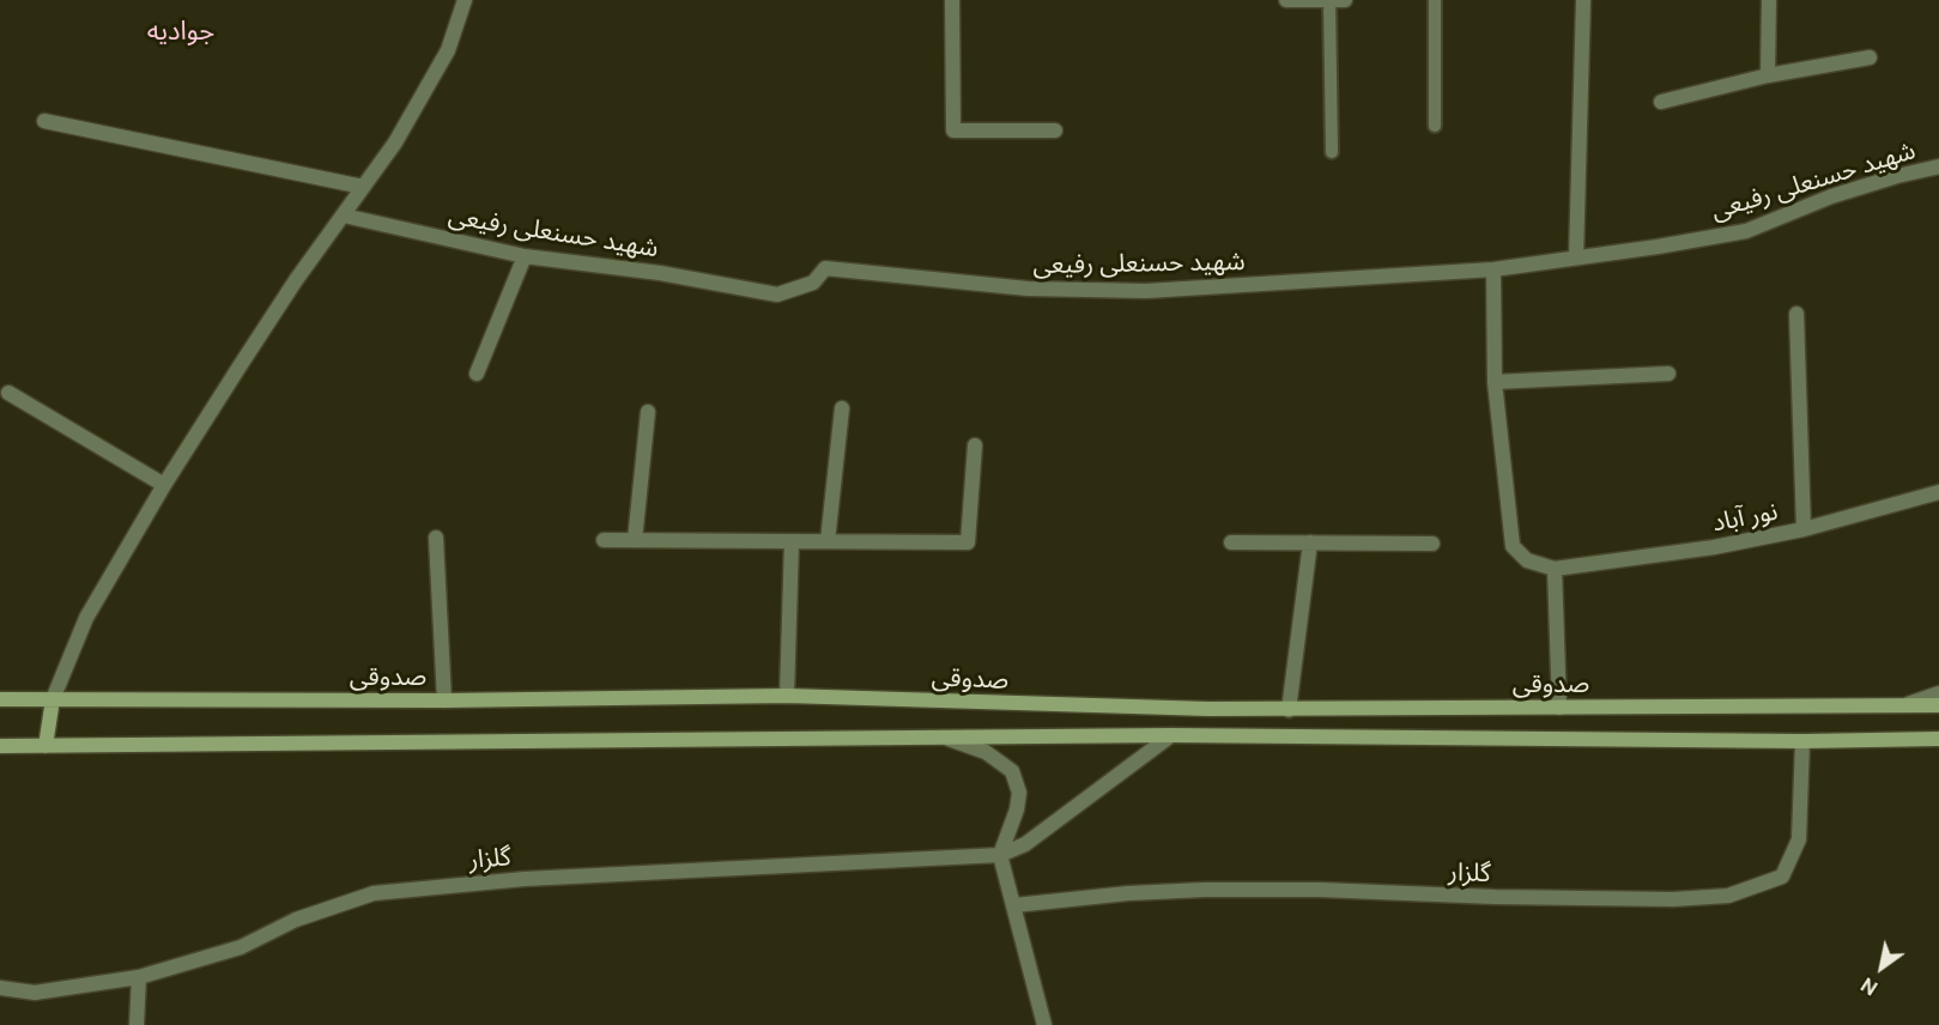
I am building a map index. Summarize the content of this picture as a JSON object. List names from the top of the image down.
{
  "streets": {
    "main road": ["صدوقی"],
    "street": ["شهید حسنعلی رفیعی", "نور آباد", "گلزار"]
  },
  "districts": ["جوادیه"],
  "north": "bottom left"
}
